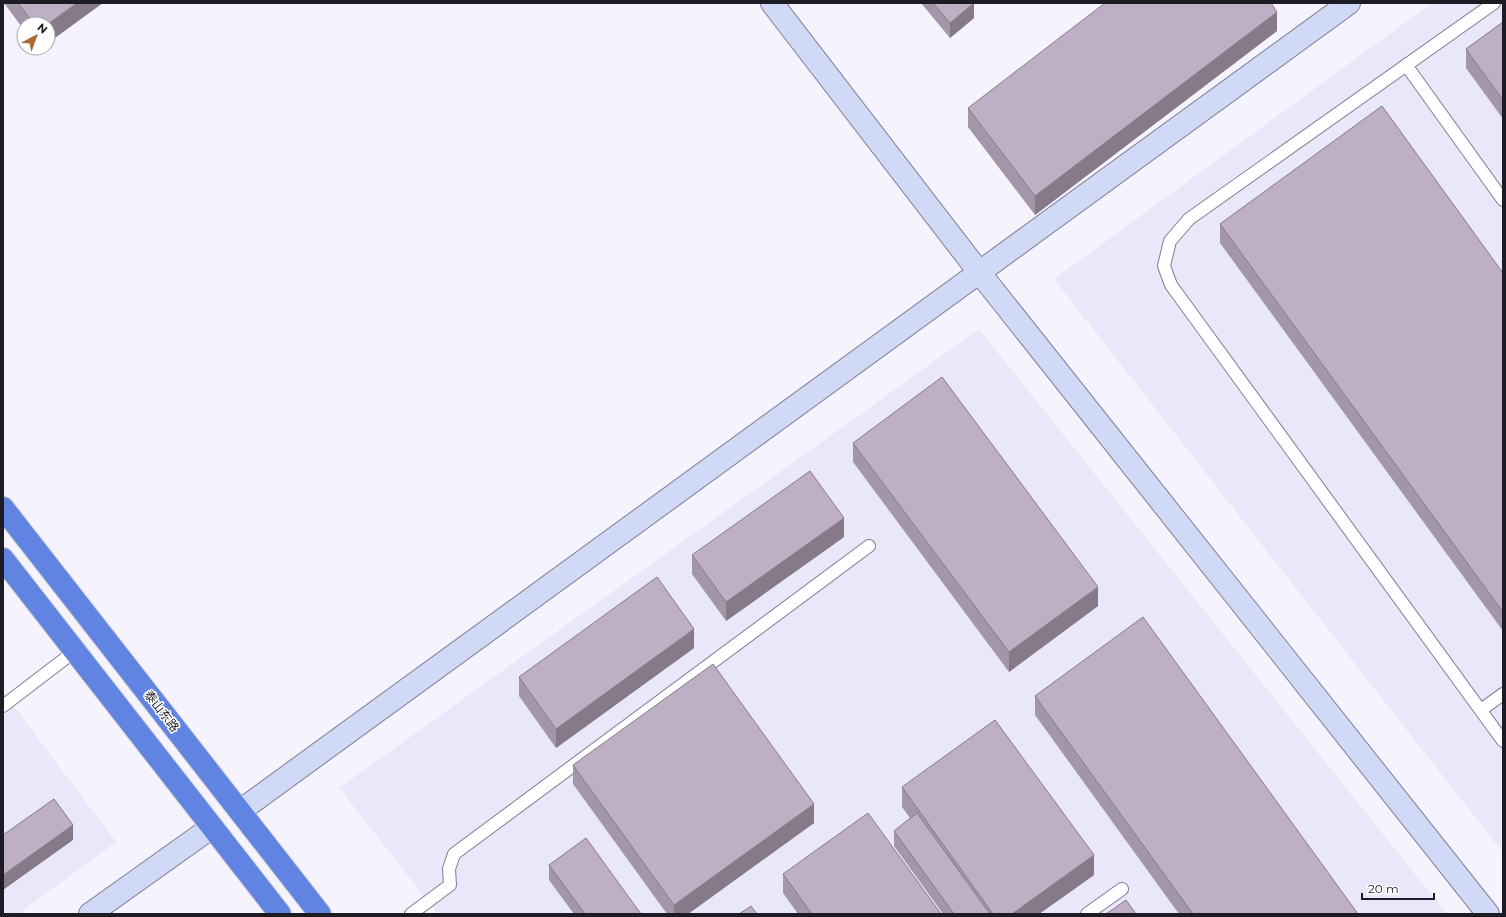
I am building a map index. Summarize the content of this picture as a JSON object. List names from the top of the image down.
{
  "streets": {
    "highway": ["泰山东路"]
  },
  "scale_bar": "20 m",
  "north": "top right"
}
